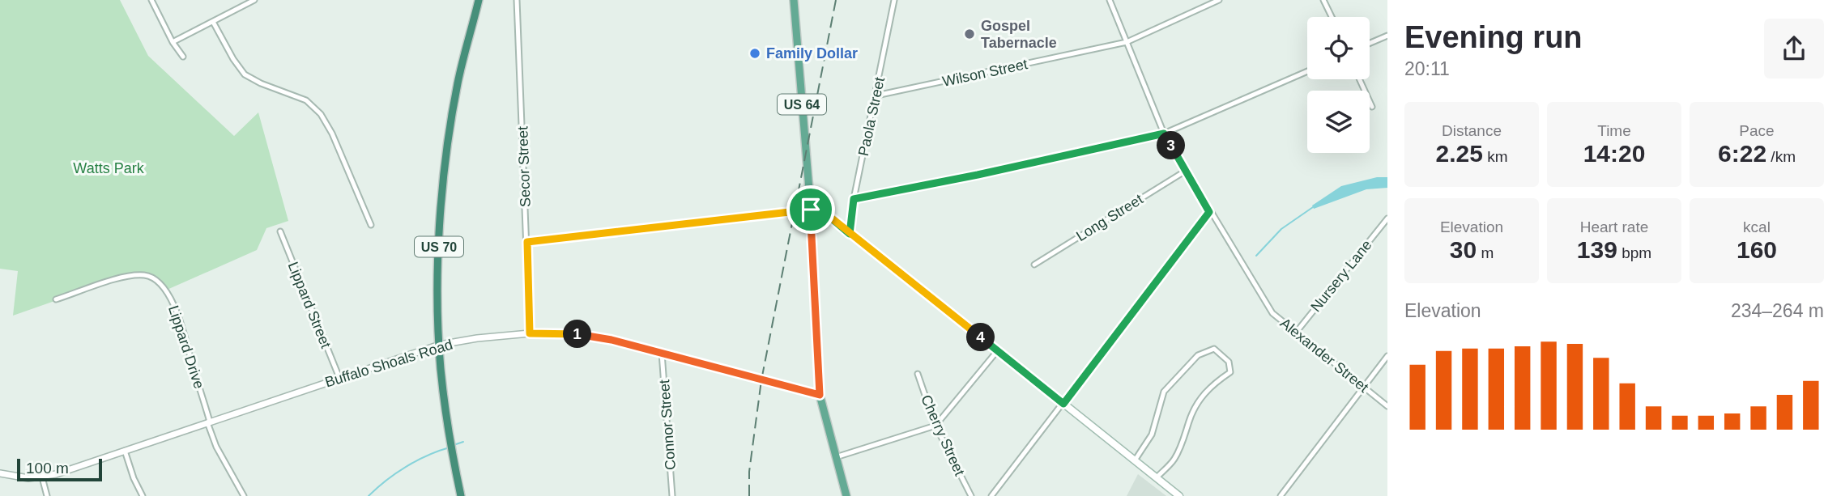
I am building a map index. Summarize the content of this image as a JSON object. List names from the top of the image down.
{
  "streets": {
    "highway": ["US 70"],
    "main road": ["US 64"],
    "street": [
      "Wilson Street",
      "Paola Street",
      "Secor Street",
      "Long Street",
      "Nursery Lane",
      "Lippard Street",
      "Lippard Drive",
      "Alexander Street",
      "Buffalo Shoals Road",
      "Connor Street",
      "Cherry Street"
    ]
  },
  "crossings": [
    ["Wilson Street", "Paola Street"],
    ["Wilson Street", "Alexander Street"],
    ["US 64", "Buffalo Shoals Road"],
    ["Secor Street", "Buffalo Shoals Road"],
    ["Long Street", "Alexander Street"],
    ["US 70", "Buffalo Shoals Road"],
    ["Nursery Lane", "Alexander Street"],
    ["Lippard Street", "Buffalo Shoals Road"],
    ["Lippard Drive", "Buffalo Shoals Road"],
    ["Buffalo Shoals Road", "Connor Street"]
  ],
  "parks": ["Watts Park"],
  "places": ["Gospel Tabernacle", "Family Dollar"],
  "scale_bar": "100 m",
  "page": {
    "heading": ["Evening run", "20:11"],
    "stats": [
      ["Distance", "2.25 km"],
      ["Time", "14:20"],
      ["Pace", "6:22 /km"],
      ["Elevation", "30 m"],
      ["Heart rate", "139 bpm"],
      ["kcal", "160"]
    ],
    "pins": ["3", "1", "4"],
    "chart": ["Elevation", "234–264 m"],
    "scale": "100 m"
  }
}
